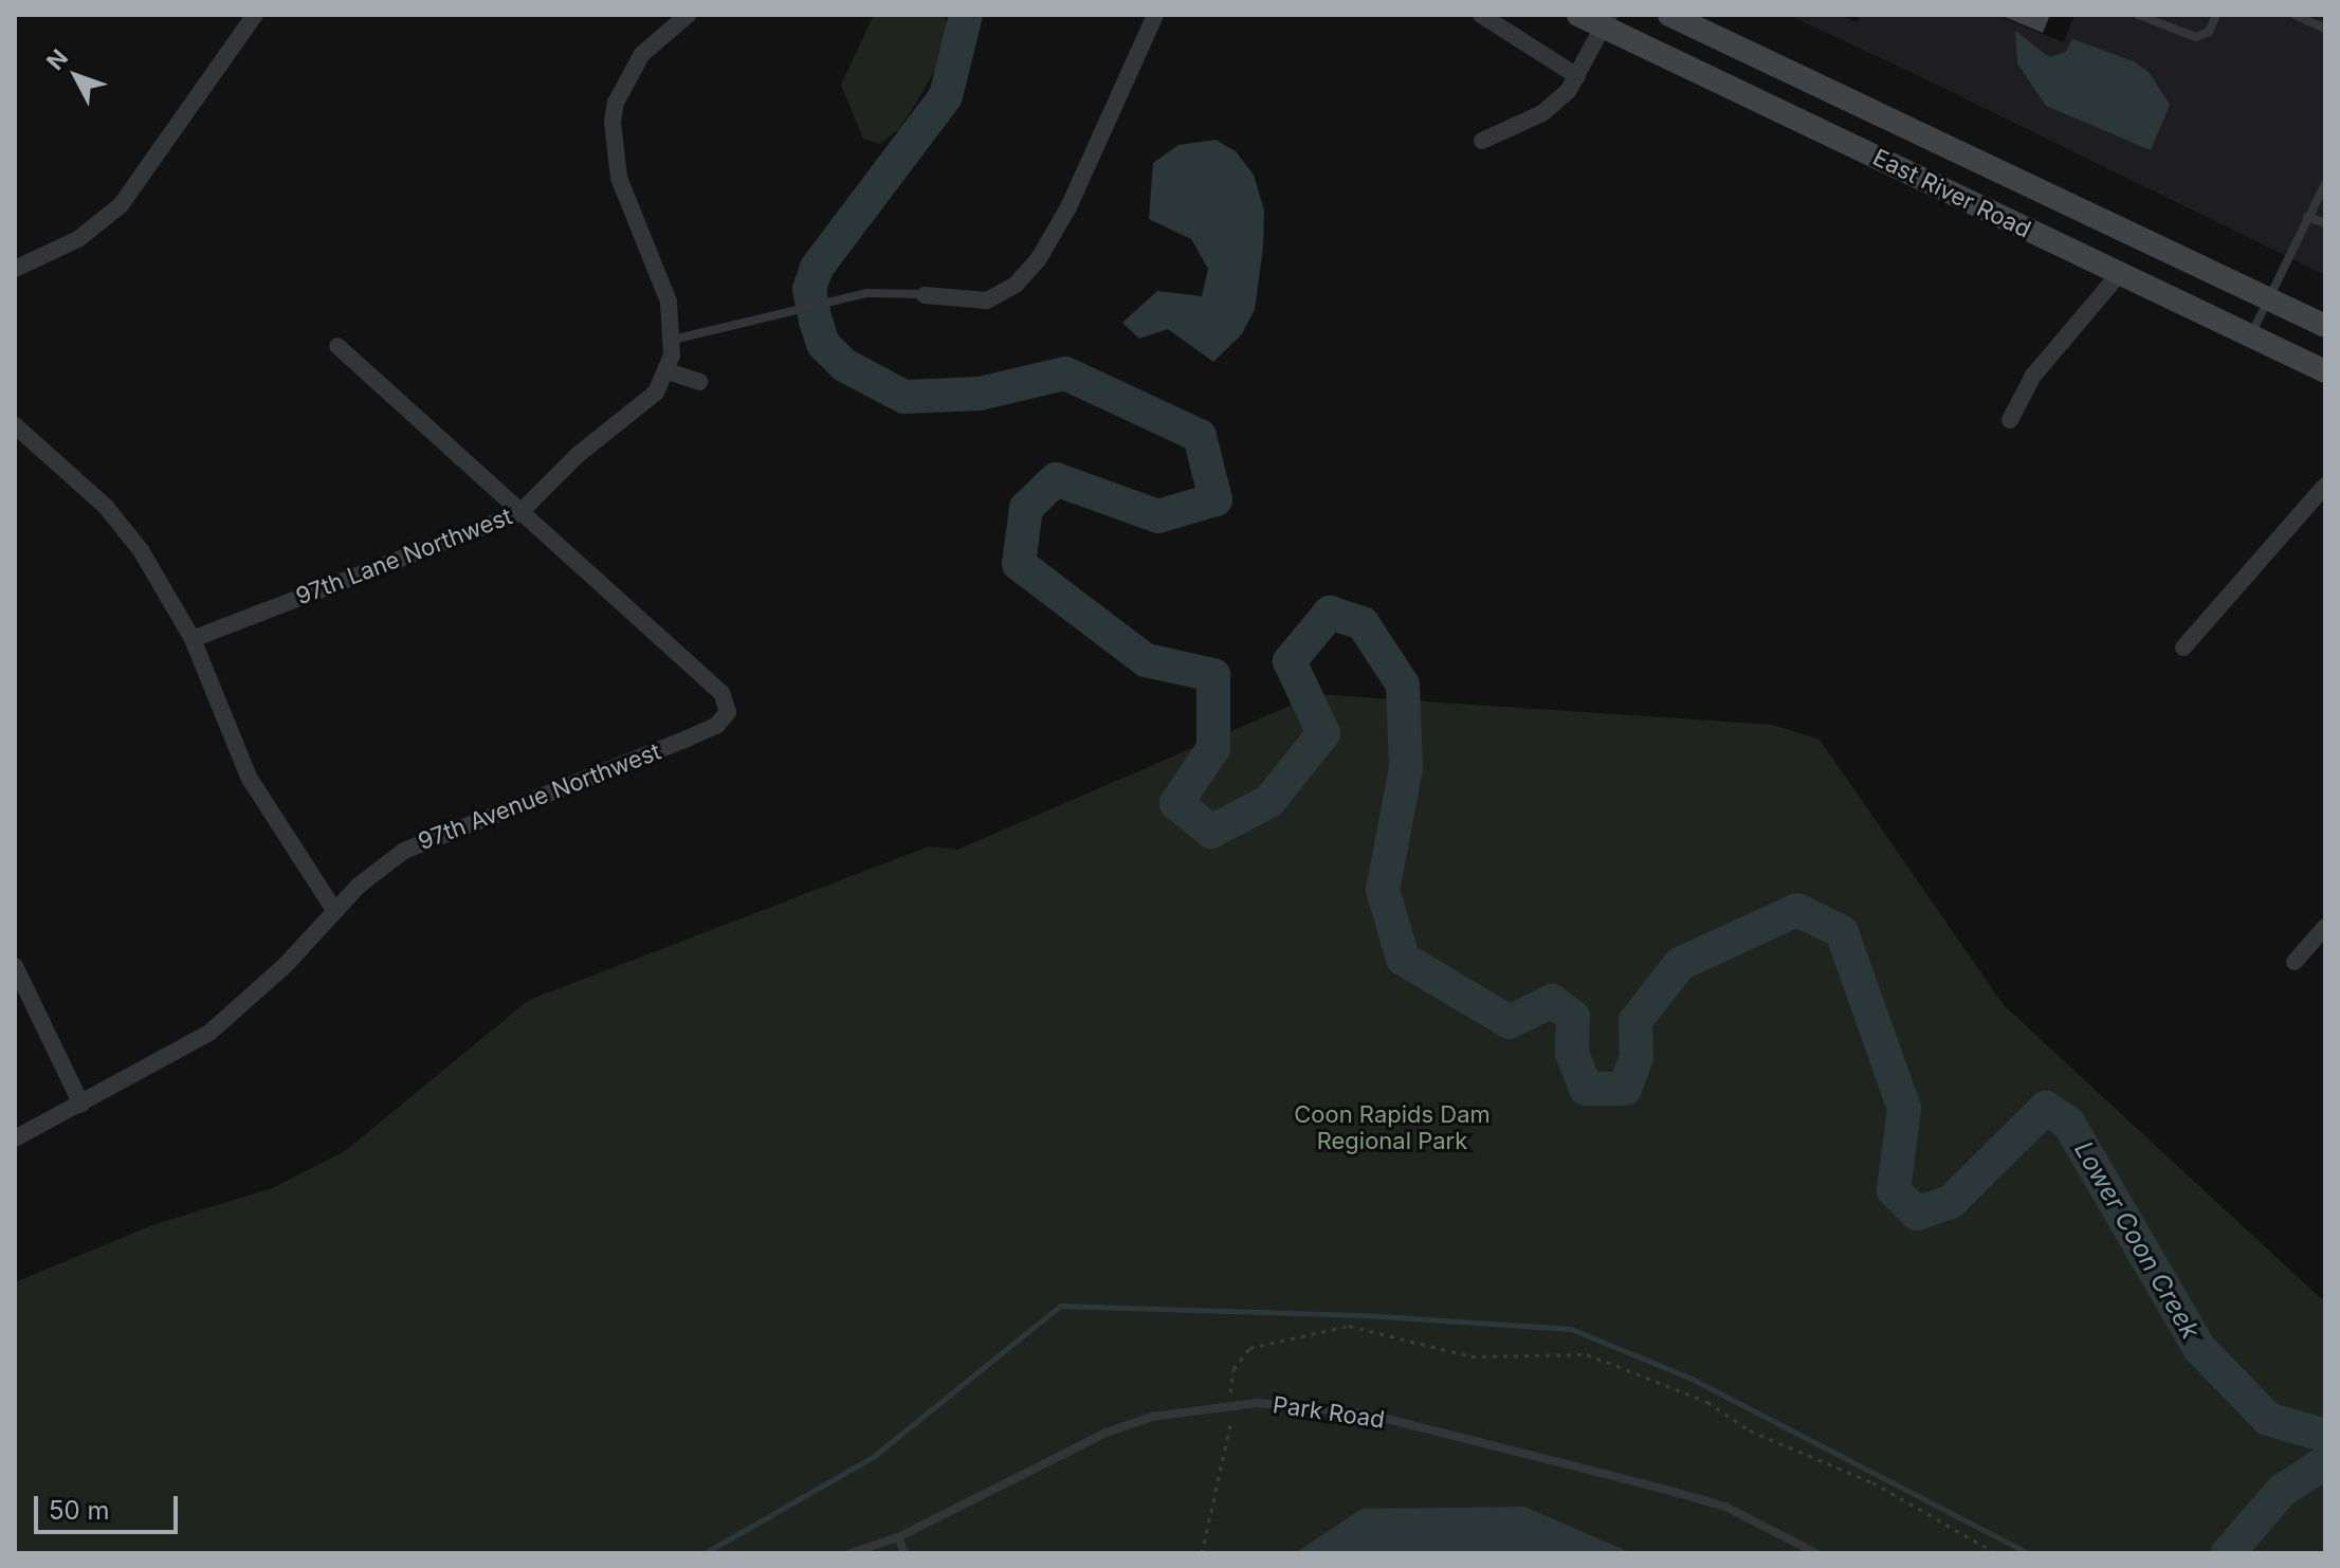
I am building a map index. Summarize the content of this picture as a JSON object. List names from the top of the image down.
{
  "streets": {
    "main road": ["East River Road"],
    "street": ["97th Lane Northwest", "97th Avenue Northwest"],
    "lane": ["Park Road"]
  },
  "crossings": [
    ["97th Lane Northwest", "97th Avenue Northwest"]
  ],
  "water": ["Lower Coon Creek"],
  "parks": ["Coon Rapids Dam Regional Park"],
  "scale_bar": "50 m",
  "north": "top left"
}
